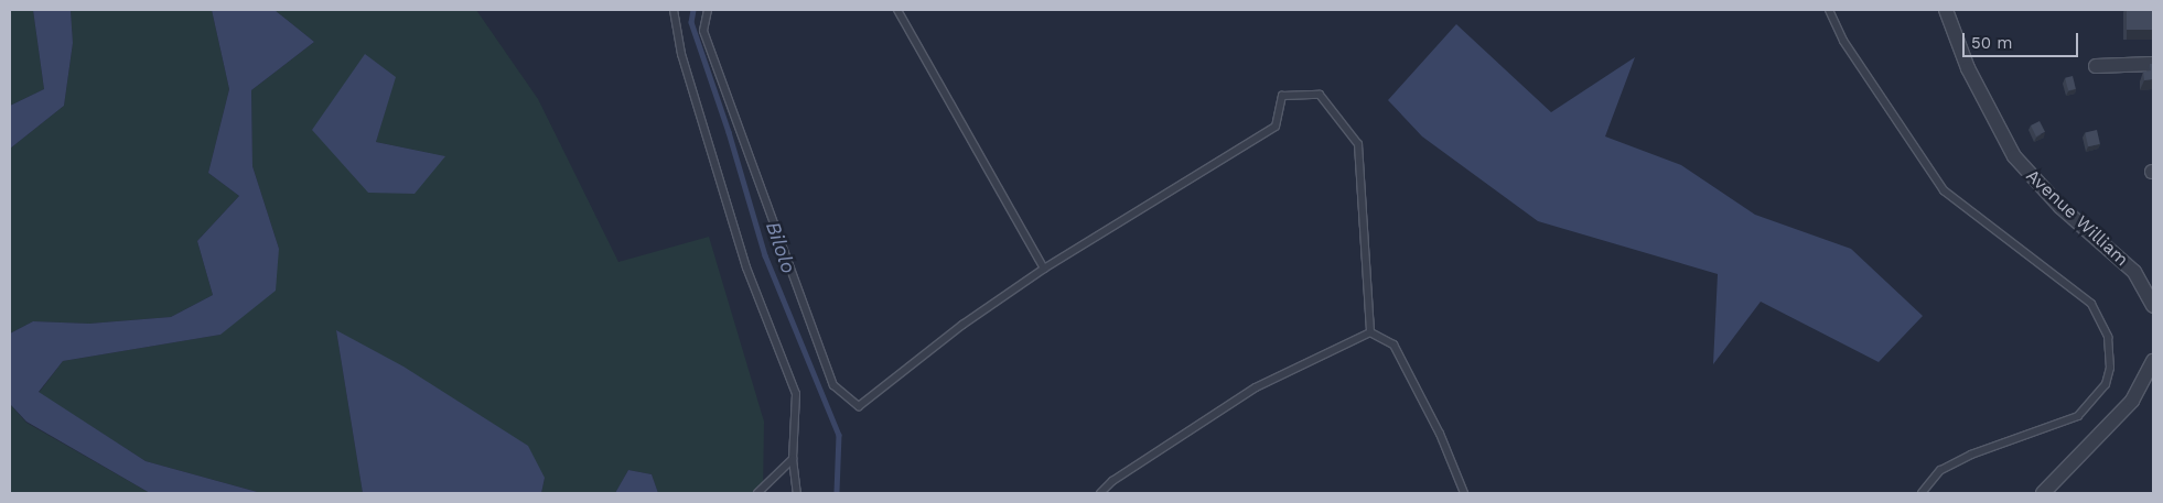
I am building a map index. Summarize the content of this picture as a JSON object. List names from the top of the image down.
{
  "streets": {
    "street": ["Avenue William"]
  },
  "water": ["Bilolo"],
  "scale_bar": "50 m"
}
